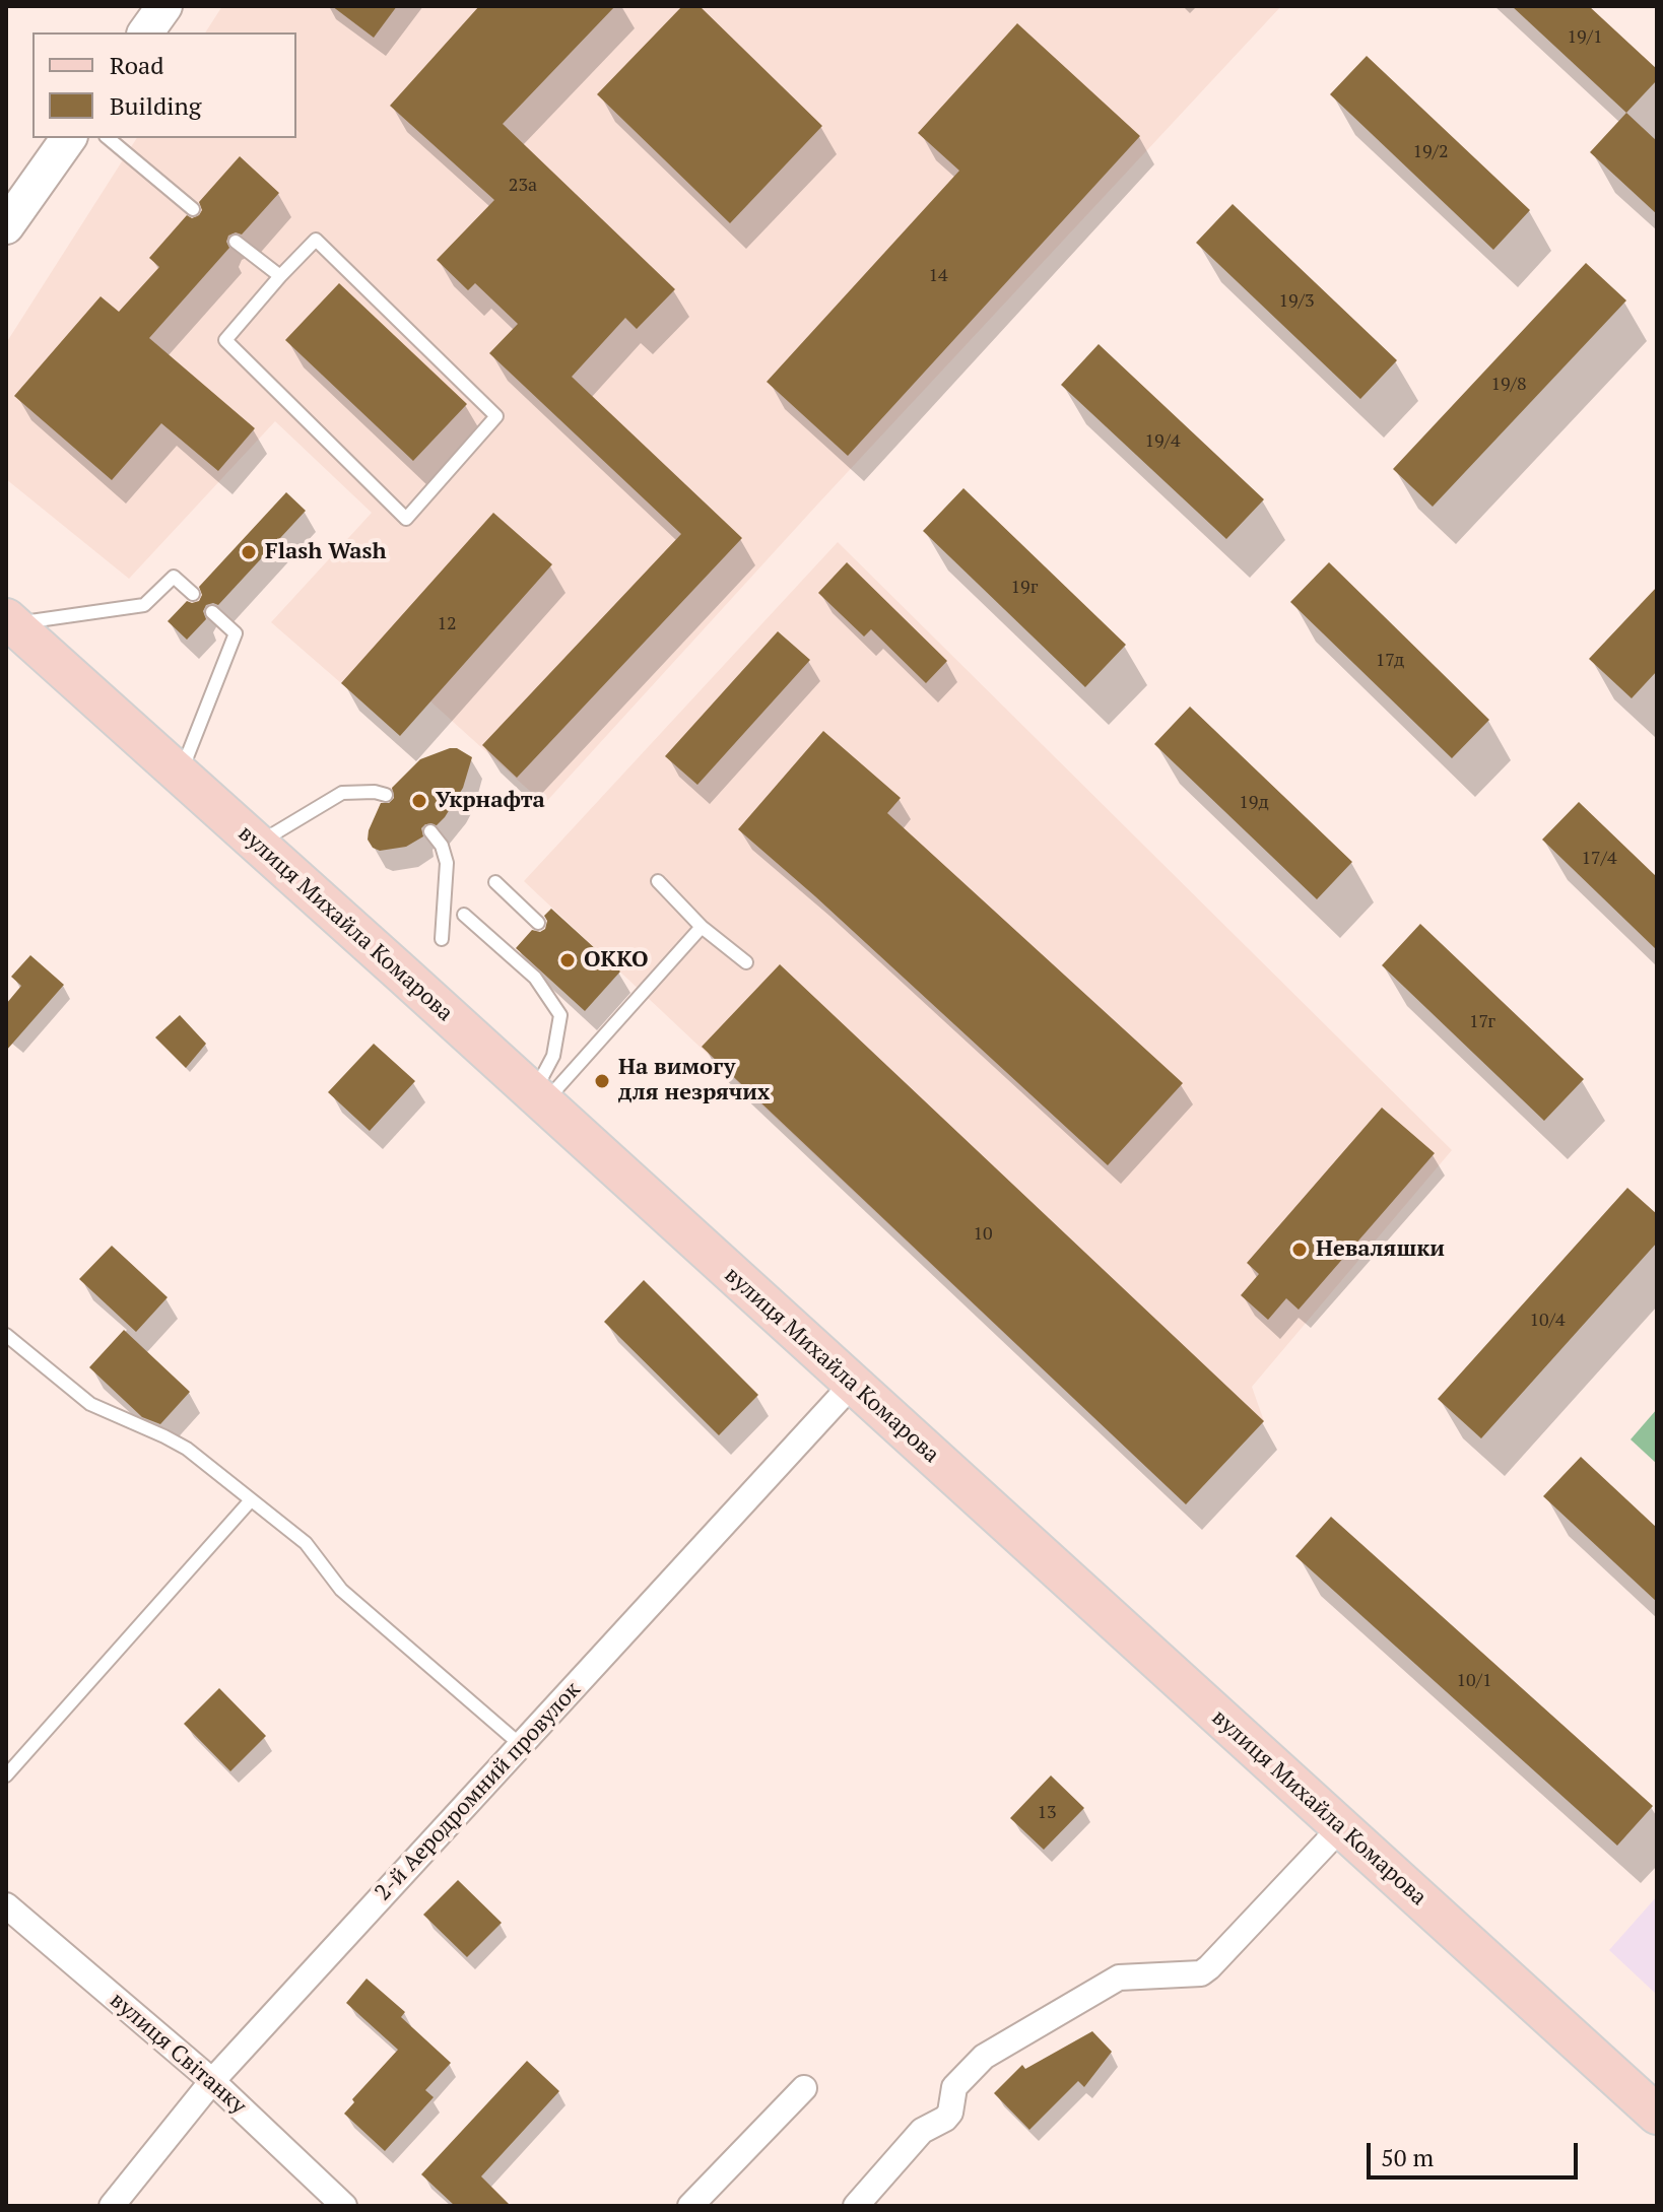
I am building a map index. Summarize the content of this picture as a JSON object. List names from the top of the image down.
{
  "streets": {
    "main road": ["вулиця Михайла Комарова"],
    "street": ["2-й Аеродромний провулок", "вулиця Світанку"]
  },
  "crossings": [
    ["вулиця Михайла Комарова", "2-й Аеродромний провулок"],
    ["2-й Аеродромний провулок", "вулиця Світанку"]
  ],
  "places": [
    "Flash Wash",
    "Укрнафта",
    "ОККО",
    "На вимогу для незрячих",
    "Неваляшки"
  ],
  "house_numbers": [
    "19/1",
    "19/2",
    "23а",
    "14",
    "19/3",
    "19/8",
    "19/4",
    "19г",
    "12",
    "17д",
    "19д",
    "17/4",
    "17г",
    "10",
    "10/4",
    "10/1",
    "13"
  ],
  "legend": ["Road", "Building"],
  "scale_bar": "50 m"
}
